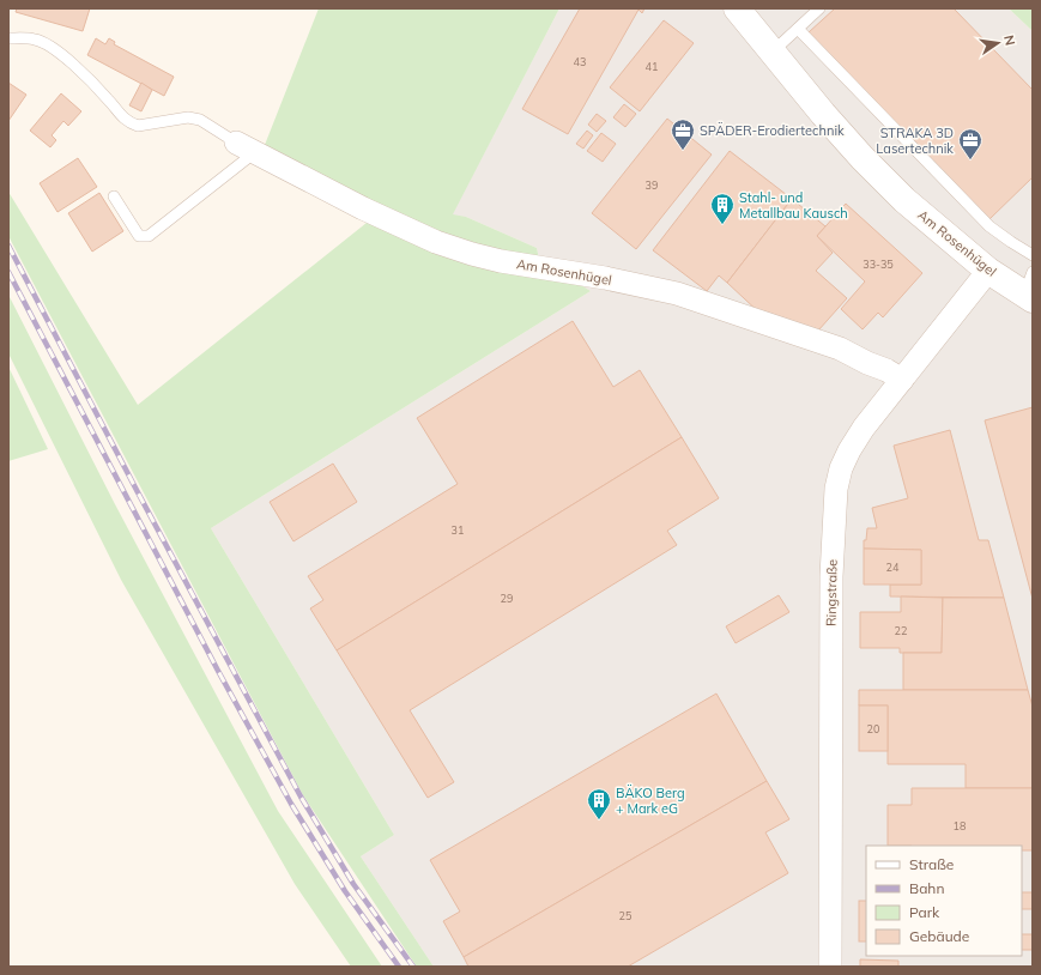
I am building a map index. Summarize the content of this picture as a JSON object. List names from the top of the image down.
{
  "streets": {
    "street": ["Am Rosenhügel", "Ringstraße"]
  },
  "crossings": [
    ["Am Rosenhügel", "Ringstraße"]
  ],
  "places": {
    "office": ["SPÄDER-Erodiertechnik", "STRAKA 3D Lasertechnik"],
    "building": ["Stahl- und Metallbau Kausch", "BÄKO Berg + Mark eG"]
  },
  "house_numbers": [
    "43",
    "41",
    "39",
    "33-35",
    "31",
    "24",
    "29",
    "22",
    "20",
    "18",
    "25"
  ],
  "legend": [
    "Straße",
    "Bahn",
    "Park",
    "Gebäude"
  ],
  "north": "right"
}
